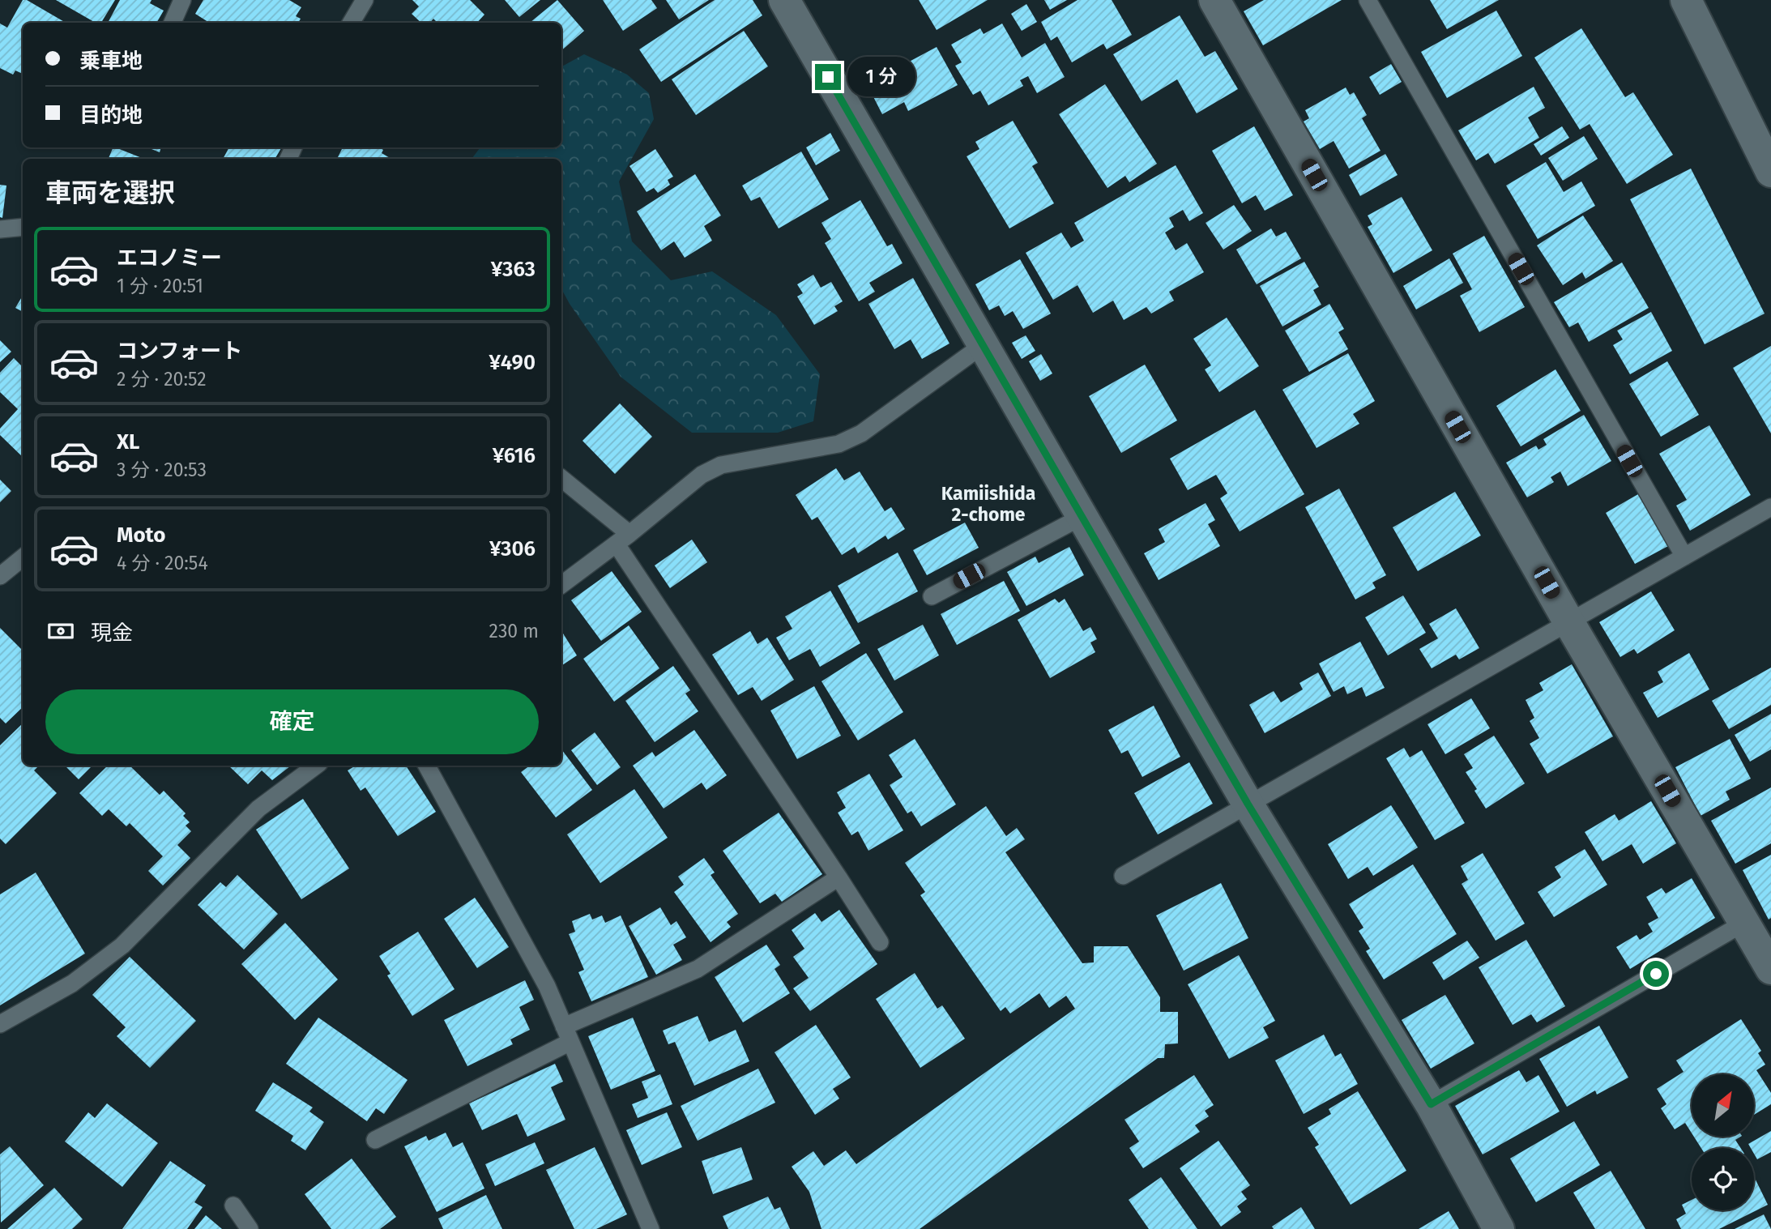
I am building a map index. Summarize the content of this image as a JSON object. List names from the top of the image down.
{
  "districts": ["Kamiishida 2-chome"],
  "north": "top right",
  "page": {
    "banner": ["乗車地", "目的地"],
    "bubble": "1 分",
    "heading": "車両を選択",
    "list": [
      {
        "name": "エコノミー",
        "note": "1 分 · 20:51",
        "value": "¥363"
      },
      {
        "name": "コンフォート",
        "note": "2 分 · 20:52",
        "value": "¥490"
      },
      {
        "name": "XL",
        "note": "3 分 · 20:53",
        "value": "¥616"
      },
      {
        "name": "Moto",
        "note": "4 分 · 20:54",
        "value": "¥306"
      }
    ],
    "pay": ["現金", "230 m"],
    "buttons": "確定"
  }
}
